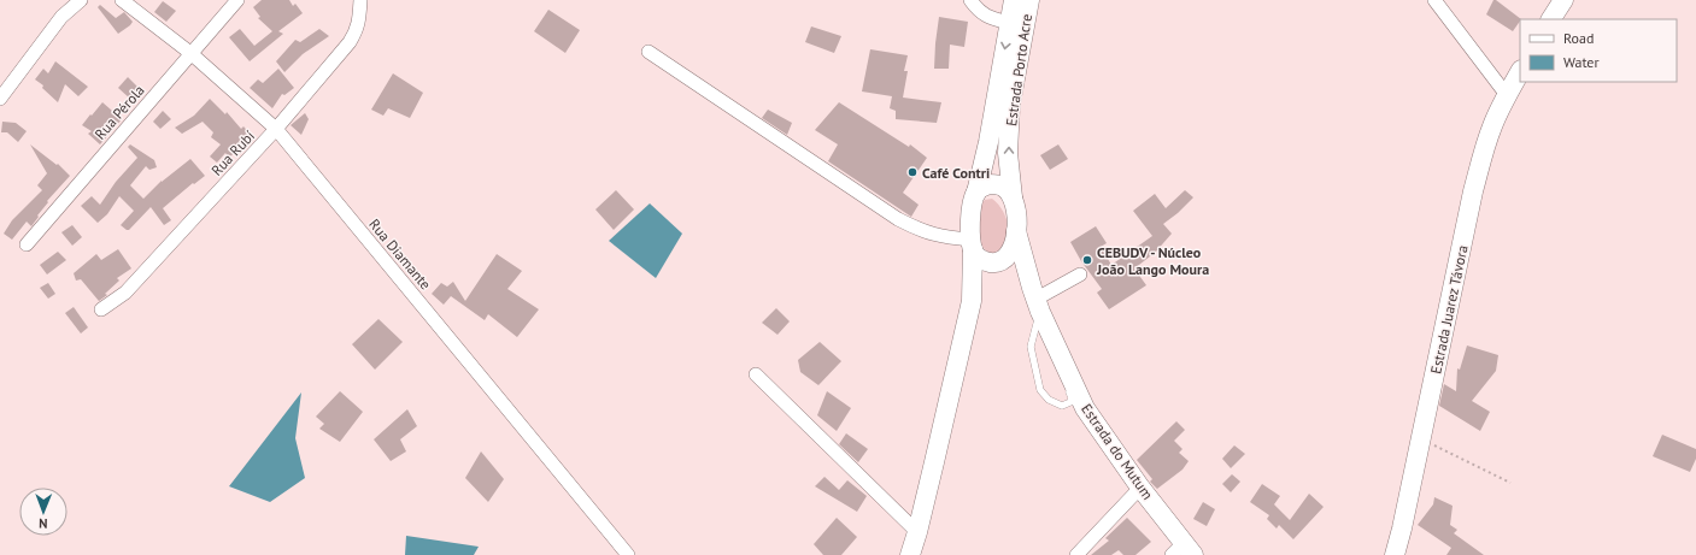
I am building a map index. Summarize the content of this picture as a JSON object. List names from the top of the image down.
{
  "streets": {
    "main road": ["Estrada Porto Acre", "Estrada Juarez Távora", "Estrada do Mutum"],
    "street": ["Rua Pérola", "Rua Rubí", "Rua Diamante"]
  },
  "crossings": [
    ["Estrada Porto Acre", "Estrada do Mutum"],
    ["Rua Pérola", "Rua Diamante"],
    ["Rua Rubí", "Rua Diamante"]
  ],
  "places": ["Café Contri", "CEBUDV - Núcleo João Lango Moura"],
  "legend": ["Road", "Water"],
  "north": "bottom"
}
